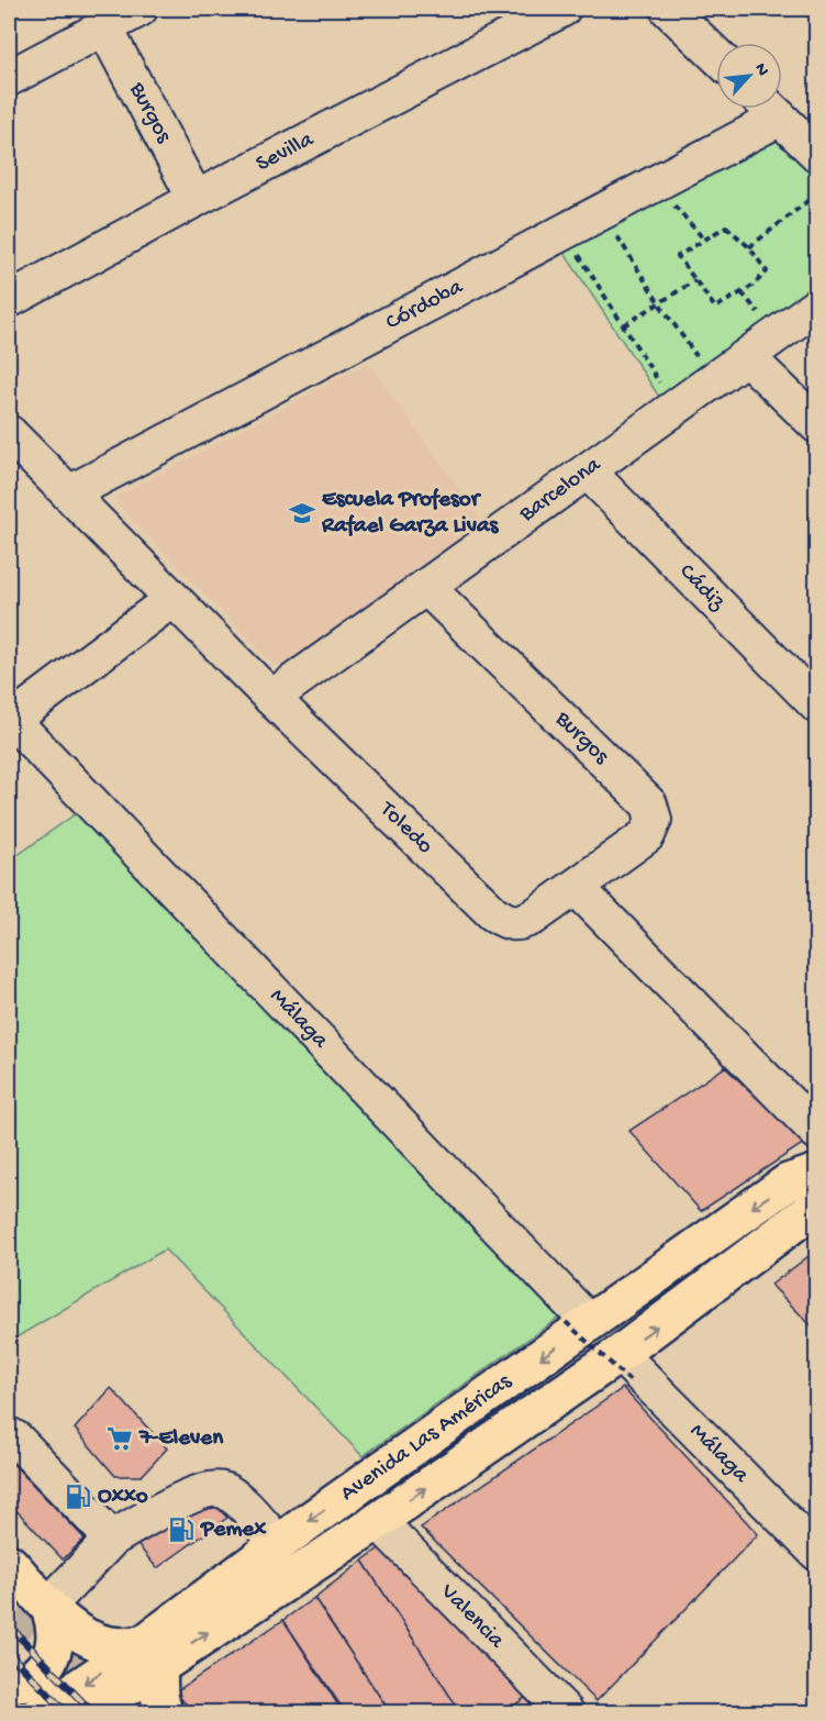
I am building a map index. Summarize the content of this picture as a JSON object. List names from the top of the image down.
{
  "streets": {
    "main road": ["Avenida Las Américas"],
    "street": [
      "Burgos",
      "Sevilla",
      "Córdoba",
      "Barcelona",
      "Cádiz",
      "Toledo",
      "Málaga",
      "Valencia"
    ]
  },
  "crossings": [
    ["Burgos", "Sevilla"],
    ["Burgos", "Barcelona"],
    ["Burgos", "Toledo"],
    ["Córdoba", "Toledo"],
    ["Barcelona", "Cádiz"],
    ["Barcelona", "Toledo"],
    ["Málaga", "Avenida Las Américas"],
    ["Avenida Las Américas", "Valencia"]
  ],
  "places": {
    "school or university": ["Escuela Profesor Rafael Garza Livas"],
    "supermarket": ["7-Eleven"],
    "fuel station": ["Oxxo", "Pemex"]
  },
  "north": "top right"
}
